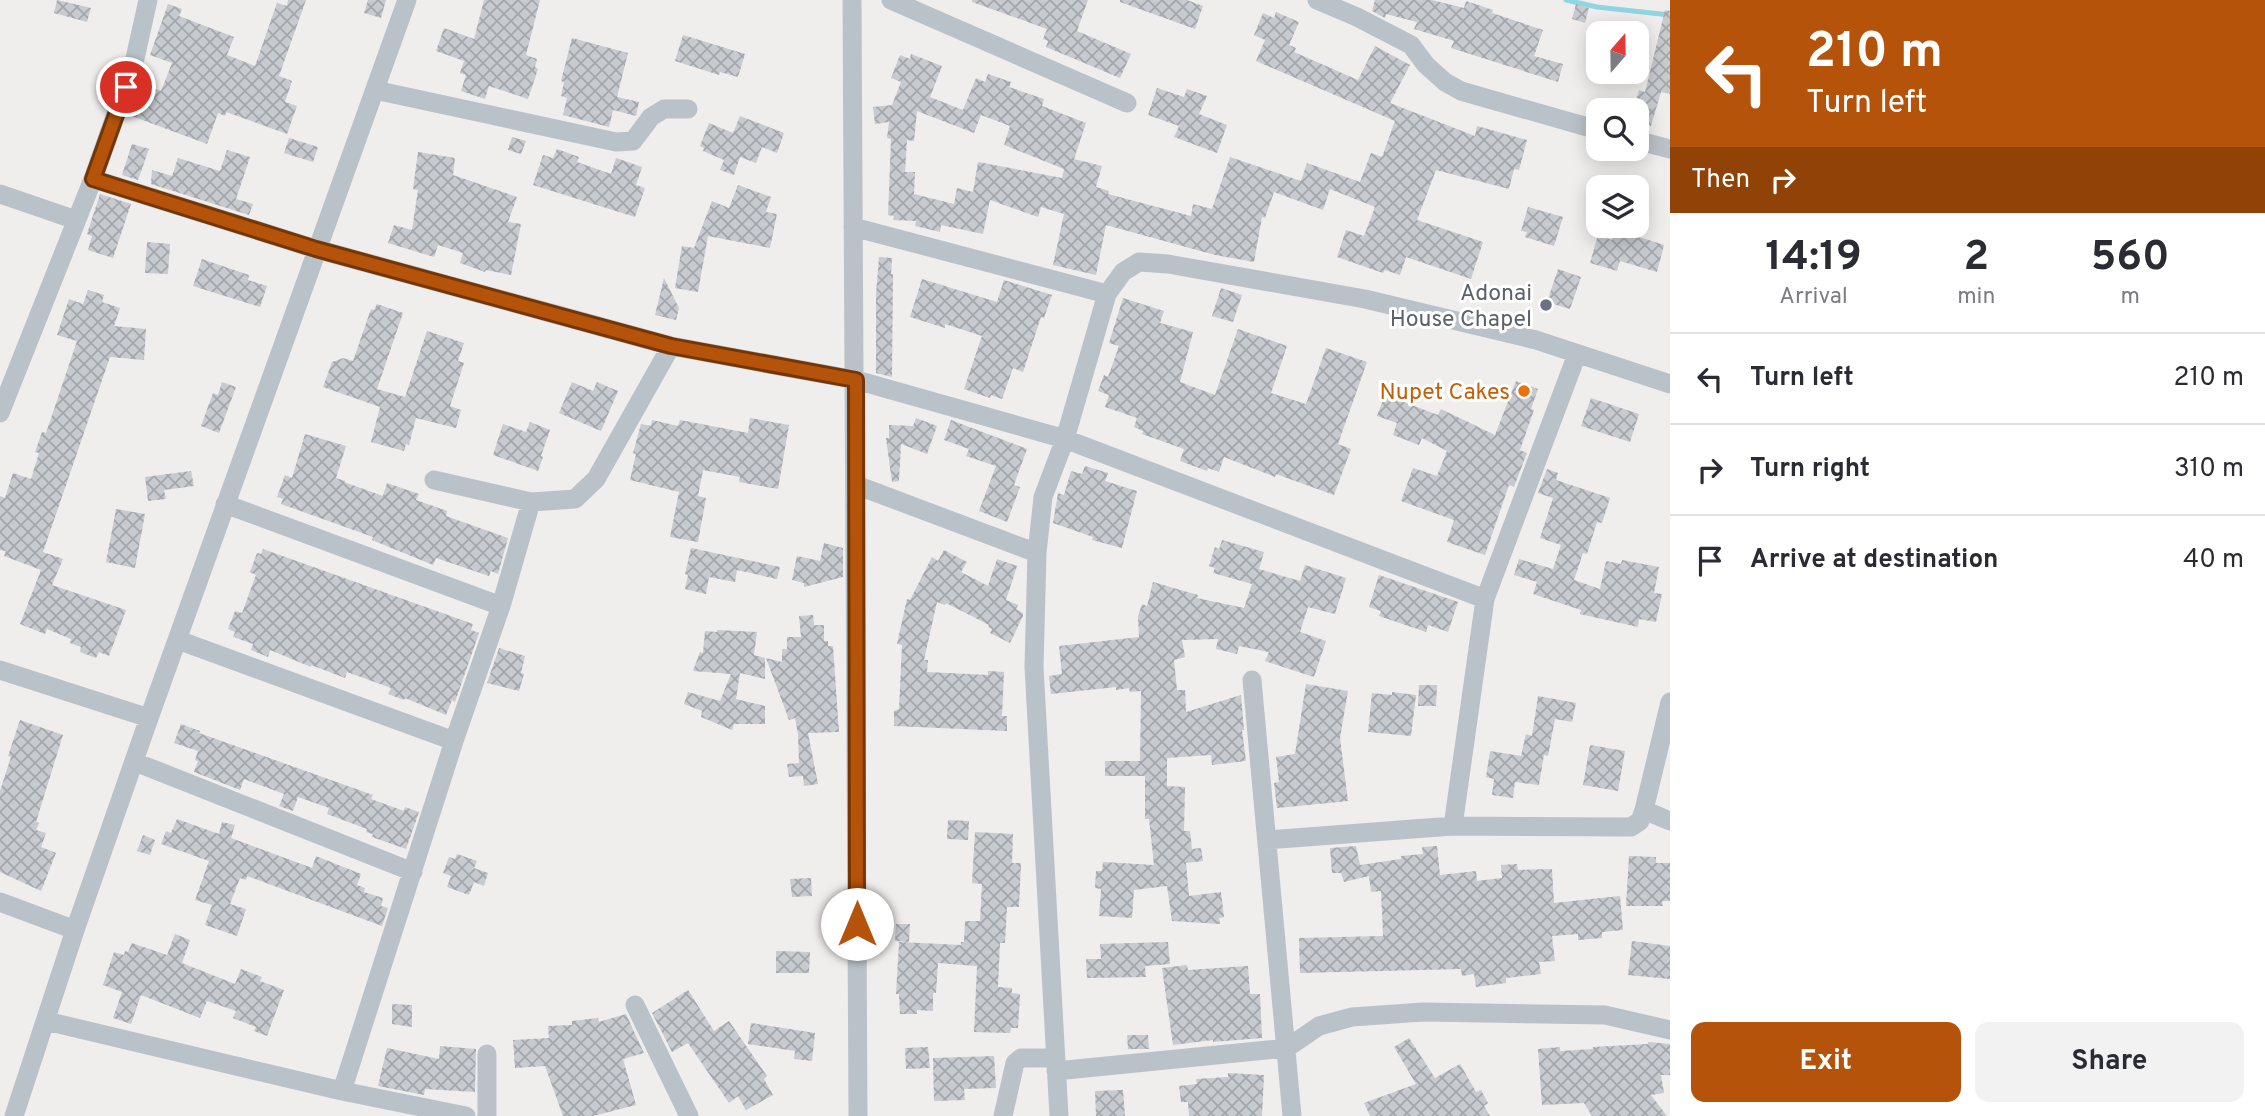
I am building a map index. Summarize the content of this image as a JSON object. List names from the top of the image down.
{
  "places": ["Adonai House Chapel", "Nupet Cakes"],
  "north": "top",
  "page": {
    "turn": ["210 m", "Turn left"],
    "then": "Then",
    "eta": [
      "14:19",
      "Arrival",
      "2",
      "min",
      "560",
      "m"
    ],
    "list": [
      {
        "name": "Turn left",
        "value": "210 m"
      },
      {
        "name": "Turn right",
        "value": "310 m"
      },
      {
        "name": "Arrive at destination",
        "value": "40 m"
      }
    ],
    "buttons": ["Exit", "Share"]
  }
}
